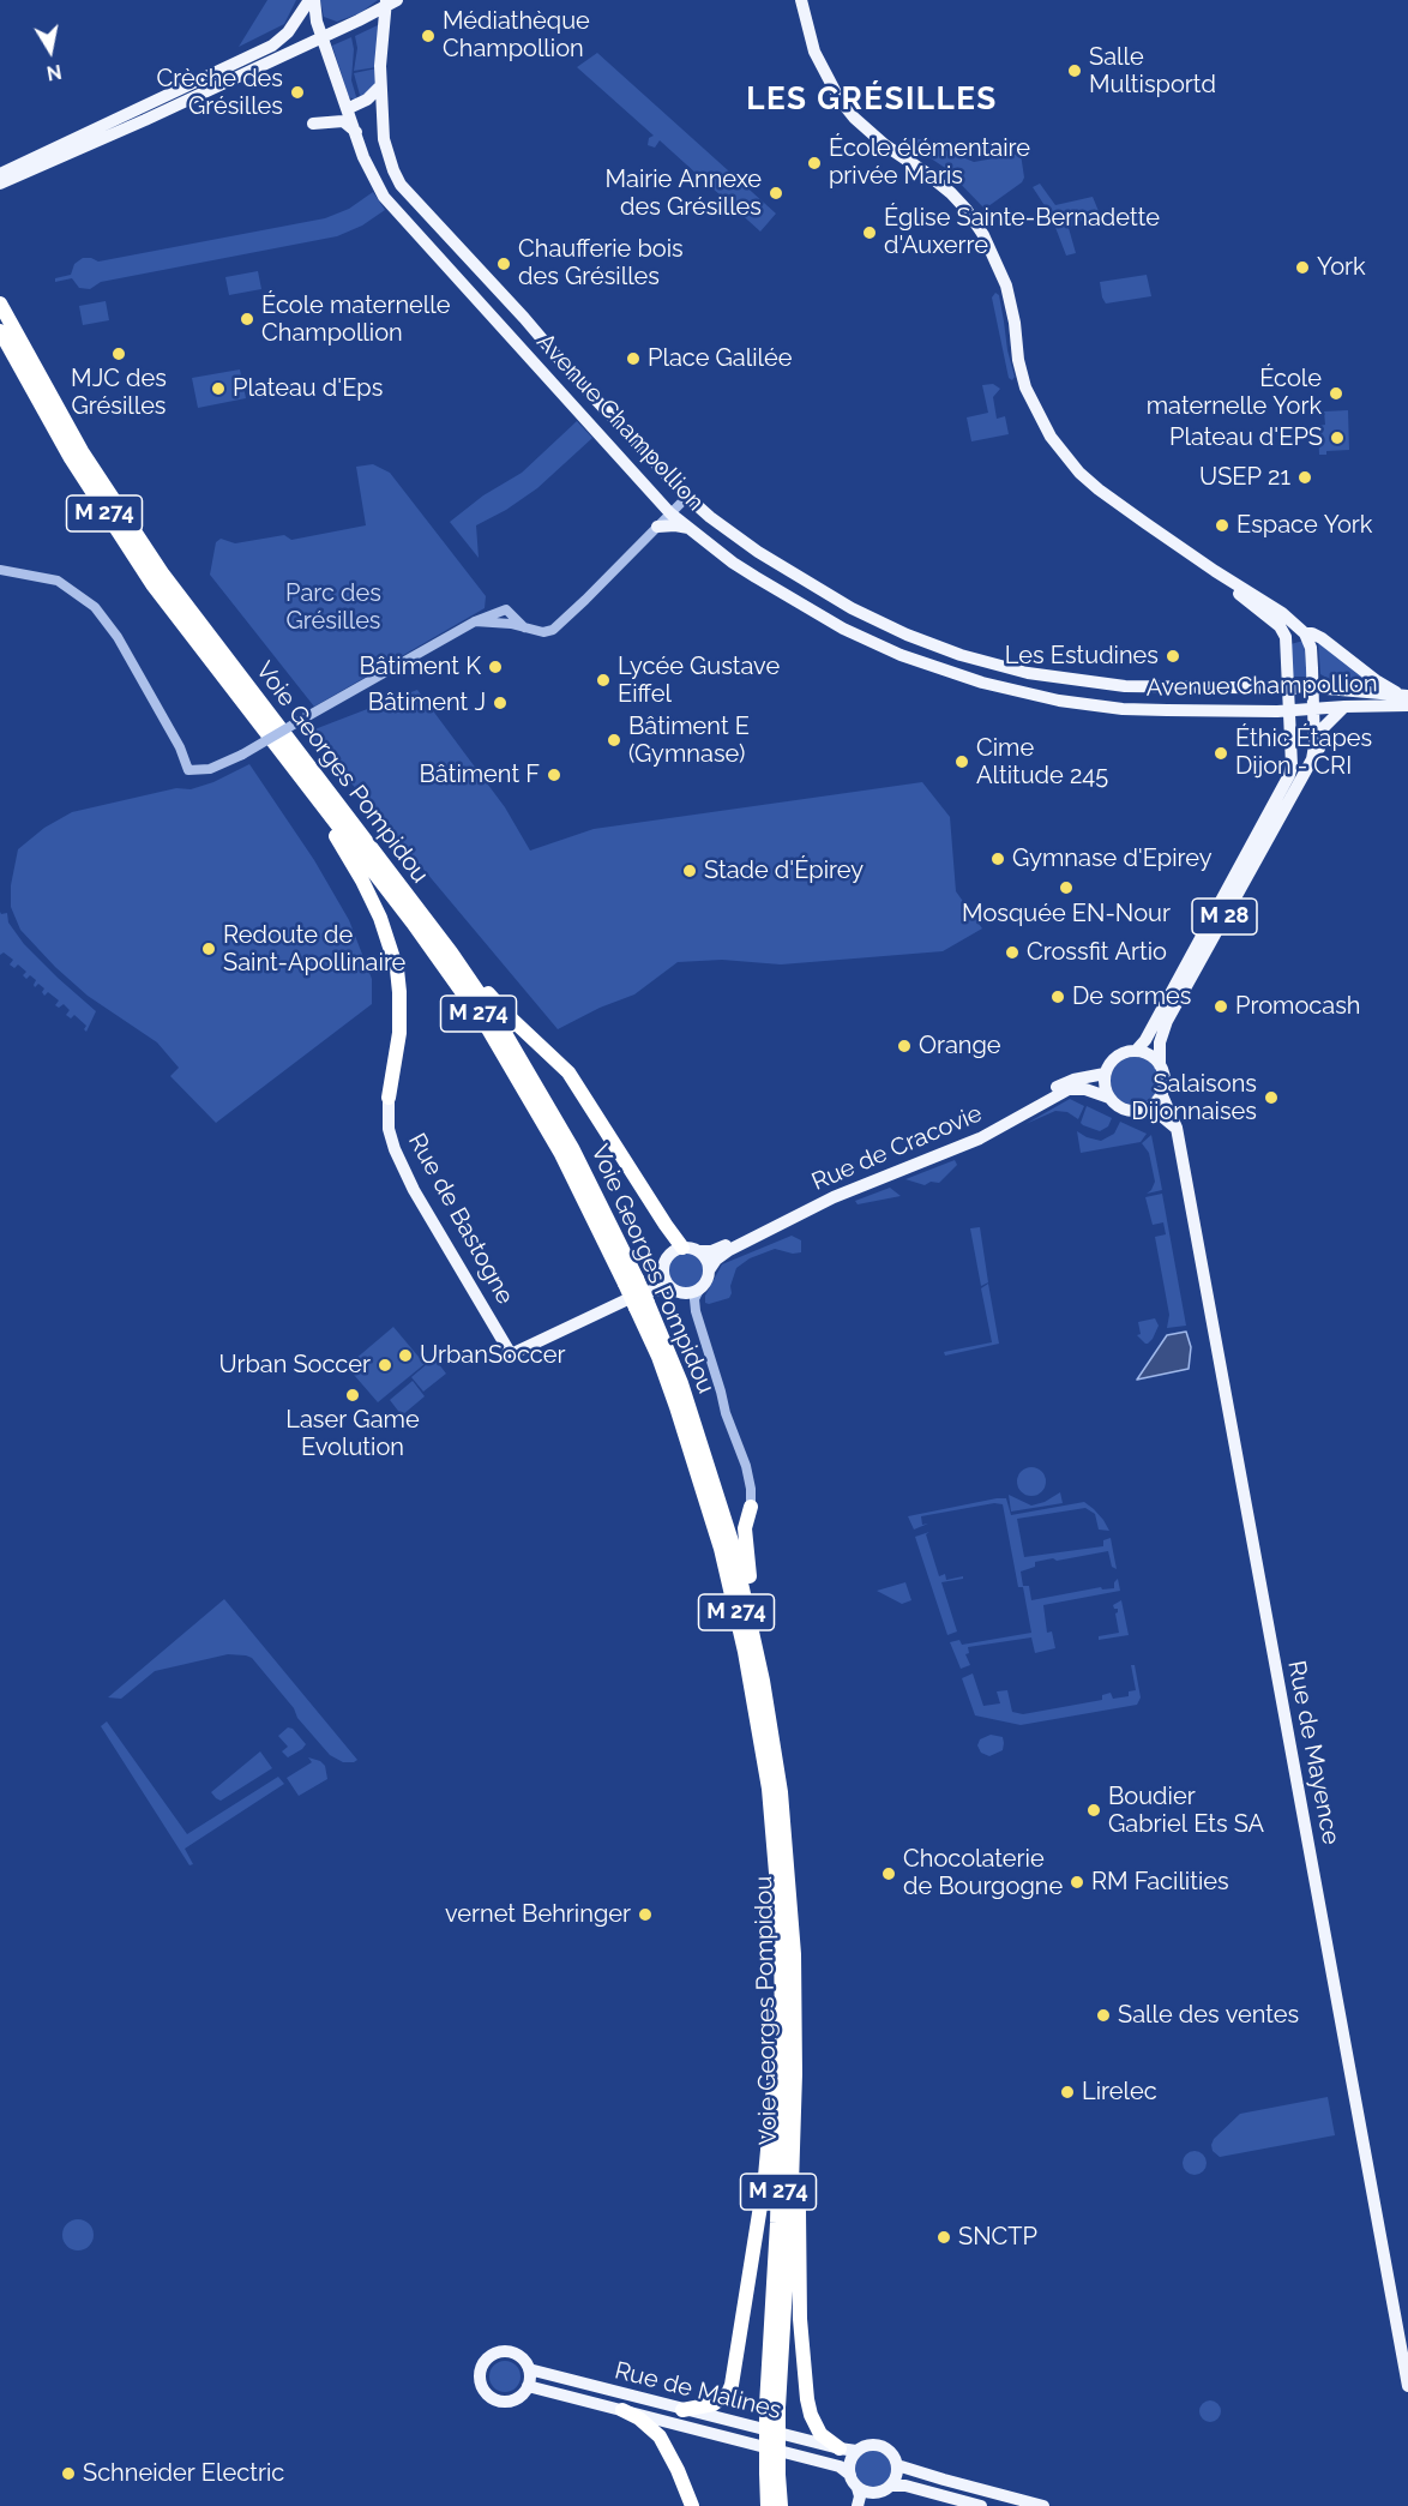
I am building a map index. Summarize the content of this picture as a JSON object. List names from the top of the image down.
{
  "streets": {
    "highway": ["M 274", "Voie Georges Pompidou"],
    "main road": [
      "Avenue Champollion",
      "M 28",
      "Rue de Cracovie",
      "Rue de Bastogne",
      "Rue de Mayence",
      "Rue de Malines"
    ]
  },
  "crossings": [
    ["Avenue Champollion", "M 28"],
    ["Voie Georges Pompidou", "Rue de Bastogne"],
    ["M 28", "Rue de Cracovie"],
    ["M 28", "Rue de Mayence"],
    ["Rue de Cracovie", "Rue de Mayence"]
  ],
  "districts": ["LES GRÉSILLES"],
  "parks": ["Parc des Grésilles"],
  "places": [
    "Médiathèque Champollion",
    "Salle Multisportd",
    "Crèche des Grésilles",
    "École élémentaire privée Maris",
    "Mairie Annexe des Grésilles",
    "Église Sainte-Bernadette d'Auxerre",
    "Chaufferie bois des Grésilles",
    "York",
    "École maternelle Champollion",
    "MJC des Grésilles",
    "Place Galilée",
    "Plateau d'Eps",
    "École maternelle York",
    "Plateau d'EPS",
    "USEP 21",
    "Espace York",
    "Les Estudines",
    "Bâtiment K",
    "Lycée Gustave Eiffel",
    "Bâtiment J",
    "Bâtiment E (Gymnase)",
    "Éthic Étapes Dijon - CRI",
    "Cime Altitude 245",
    "Bâtiment F",
    "Gymnase d'Epirey",
    "Stade d'Épirey",
    "Mosquée EN-Nour",
    "Redoute de Saint-Apollinaire",
    "Crossfit Artio",
    "De sormes",
    "Promocash",
    "Orange",
    "Salaisons Dijonnaises",
    "UrbanSoccer",
    "Urban Soccer",
    "Laser Game Evolution",
    "Boudier Gabriel Ets SA",
    "Chocolaterie de Bourgogne",
    "RM Facilities",
    "vernet Behringer",
    "Salle des ventes",
    "Lirelec",
    "SNCTP",
    "Schneider Electric"
  ],
  "north": "bottom"
}
